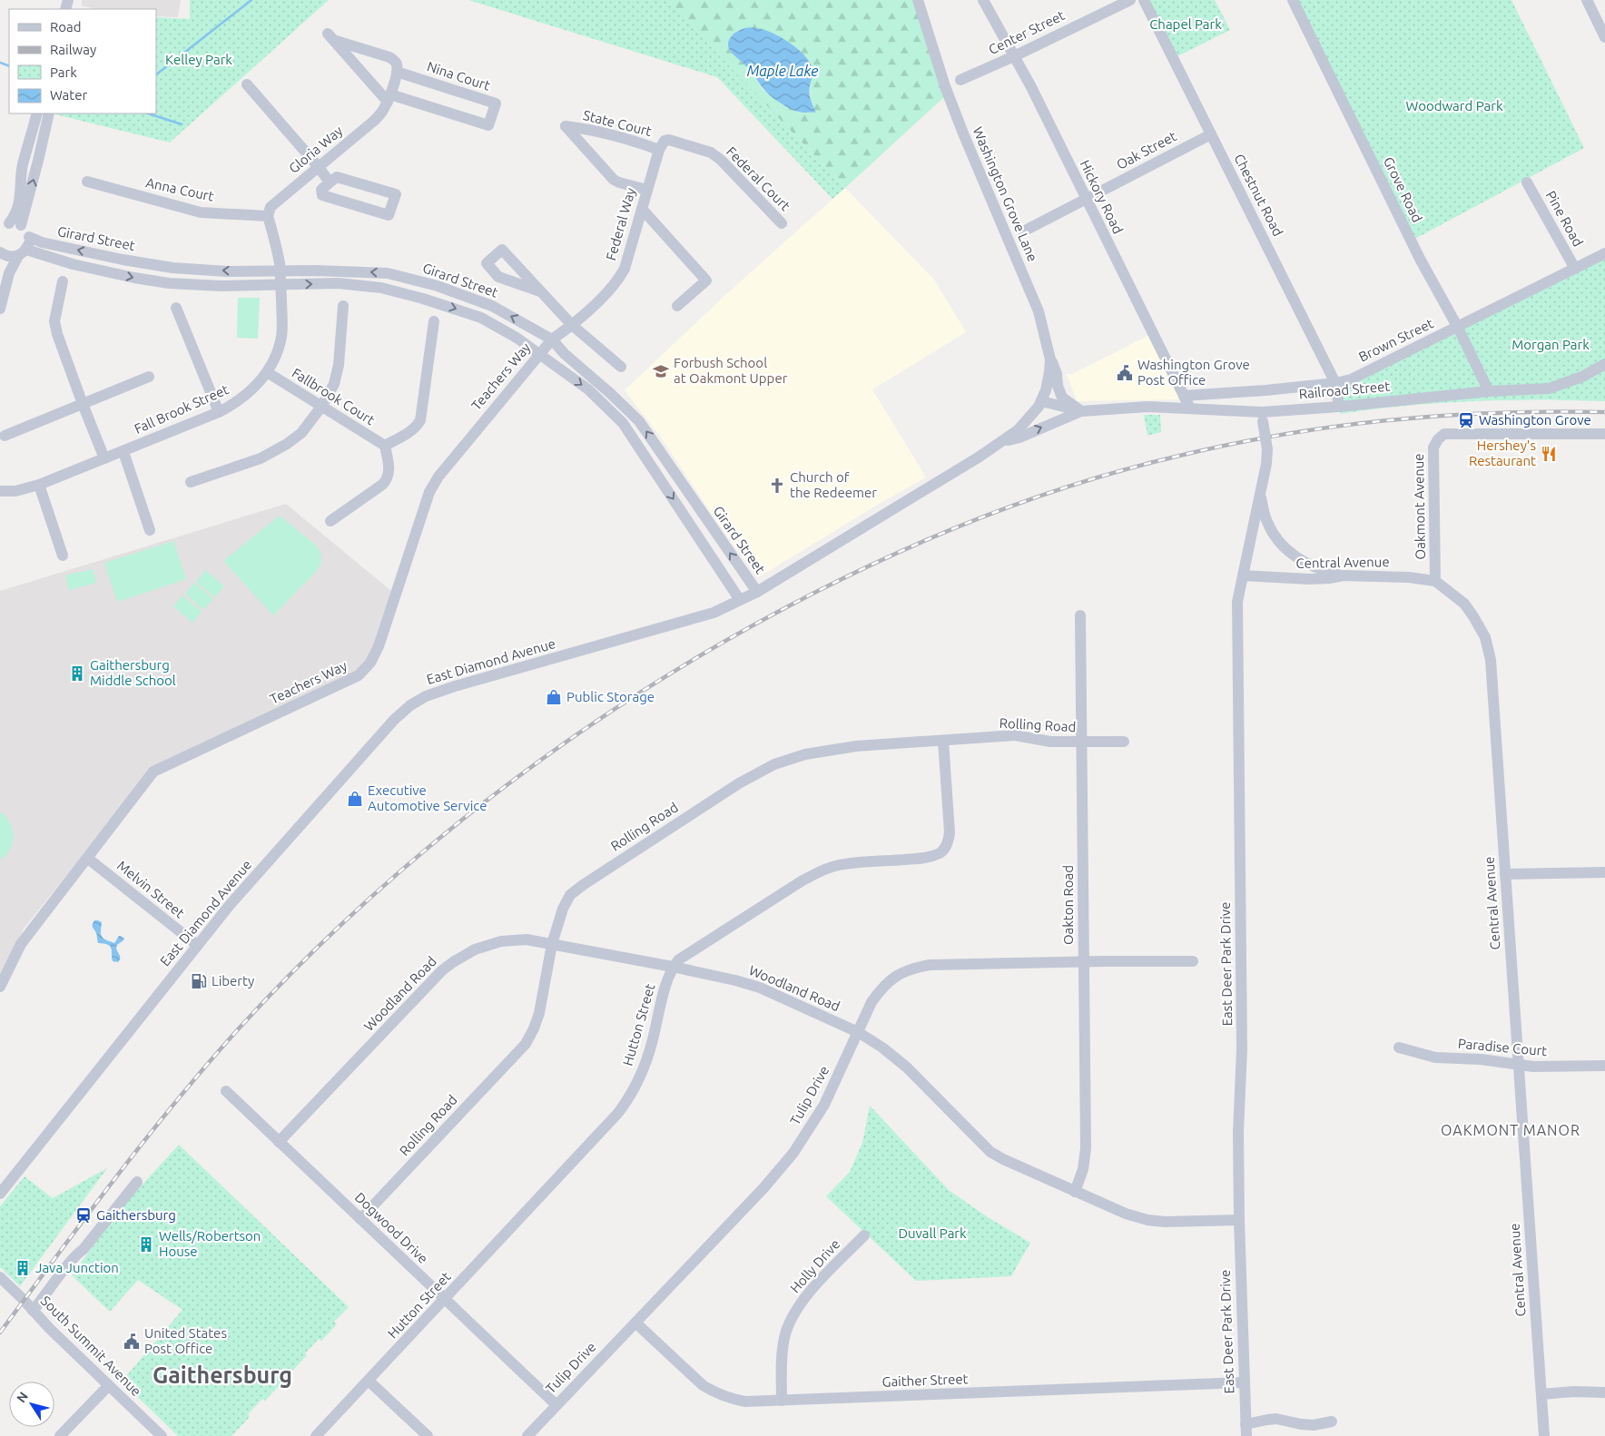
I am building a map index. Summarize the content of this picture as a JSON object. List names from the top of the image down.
{
  "streets": {
    "street": [
      "Center Street",
      "Nina Court",
      "State Court",
      "Gloria Way",
      "Oak Street",
      "Federal Court",
      "Anna Court",
      "Grove Road",
      "Washington Grove Lane",
      "Chestnut Road",
      "Hickory Road",
      "Pine Road",
      "Federal Way",
      "Girard Street",
      "Brown Street",
      "Teachers Way",
      "Railroad Street",
      "Fallbrook Court",
      "Fall Brook Street",
      "Oakmont Avenue",
      "Central Avenue",
      "East Diamond Avenue",
      "Rolling Road",
      "Melvin Street",
      "Oakton Road",
      "East Deer Park Drive",
      "Woodland Road",
      "Hutton Street",
      "Paradise Court",
      "Tulip Drive",
      "Dogwood Drive",
      "Holly Drive",
      "South Summit Avenue",
      "Gaither Street"
    ]
  },
  "crossings": [
    ["Center Street", "Hickory Road"],
    ["Nina Court", "Gloria Way"],
    ["State Court", "Federal Court"],
    ["State Court", "Federal Way"],
    ["Gloria Way", "Anna Court"],
    ["Oak Street", "Chestnut Road"],
    ["Oak Street", "Hickory Road"],
    ["Federal Court", "Federal Way"],
    ["Grove Road", "Brown Street"],
    ["Grove Road", "Railroad Street"],
    ["Washington Grove Lane", "Railroad Street"],
    ["Washington Grove Lane", "East Diamond Avenue"],
    ["Chestnut Road", "Brown Street"],
    ["Chestnut Road", "Railroad Street"],
    ["Hickory Road", "Brown Street"],
    ["Hickory Road", "Railroad Street"],
    ["Pine Road", "Brown Street"],
    ["Federal Way", "Girard Street"],
    ["Federal Way", "Teachers Way"],
    ["Girard Street", "Teachers Way"],
    ["Girard Street", "Fall Brook Street"],
    ["Girard Street", "East Diamond Avenue"],
    ["Teachers Way", "Melvin Street"],
    ["Railroad Street", "East Diamond Avenue"],
    ["Railroad Street", "East Deer Park Drive"],
    ["Fallbrook Court", "Fall Brook Street"],
    ["Oakmont Avenue", "Central Avenue"],
    ["Central Avenue", "East Deer Park Drive"],
    ["Central Avenue", "Paradise Court"],
    ["East Diamond Avenue", "Melvin Street"],
    ["Rolling Road", "Oakton Road"],
    ["Rolling Road", "Woodland Road"],
    ["Rolling Road", "Dogwood Drive"],
    ["Oakton Road", "Woodland Road"],
    ["Oakton Road", "Tulip Drive"],
    ["East Deer Park Drive", "Woodland Road"],
    ["East Deer Park Drive", "Gaither Street"],
    ["Woodland Road", "Hutton Street"],
    ["Woodland Road", "Tulip Drive"],
    ["Woodland Road", "Dogwood Drive"],
    ["Hutton Street", "Dogwood Drive"],
    ["Tulip Drive", "Dogwood Drive"],
    ["Tulip Drive", "Gaither Street"],
    ["Holly Drive", "Gaither Street"]
  ],
  "districts": ["OAKMONT MANOR", "Gaithersburg"],
  "water": ["Maple Lake"],
  "parks": [
    "Chapel Park",
    "Kelley Park",
    "Woodward Park",
    "Morgan Park",
    "Duvall Park"
  ],
  "places": {
    "school or university": ["Forbush School at Oakmont Upper"],
    "public building": ["Washington Grove Post Office", "United States Post Office"],
    "station": ["Washington Grove", "Gaithersburg"],
    "restaurant": ["Hershey's Restaurant"],
    "church": ["Church of the Redeemer"],
    "building": ["Gaithersburg Middle School", "Wells/Robertson House", "Java Junction"],
    "shop": ["Public Storage", "Executive Automotive Service"],
    "fuel station": ["Liberty"]
  },
  "legend": [
    "Road",
    "Railway",
    "Park",
    "Water"
  ],
  "north": "top left"
}
